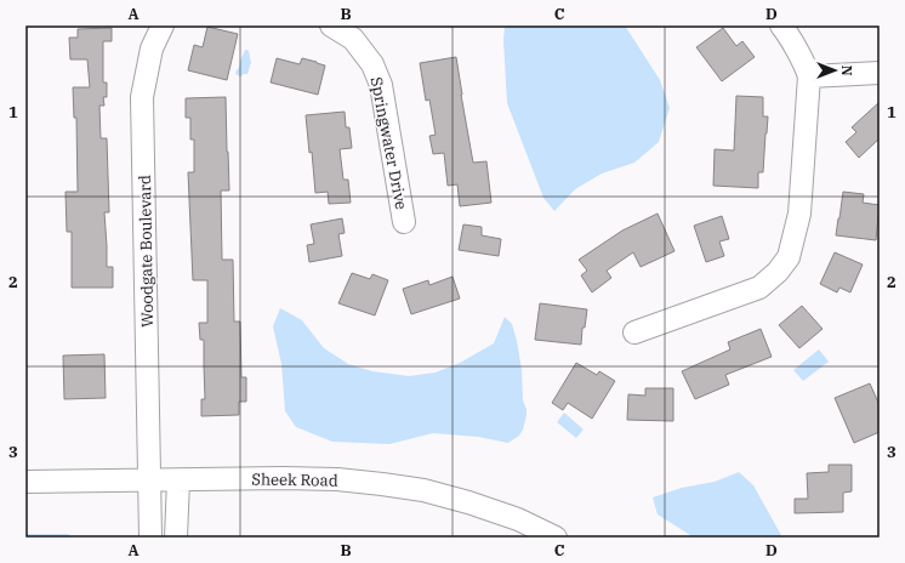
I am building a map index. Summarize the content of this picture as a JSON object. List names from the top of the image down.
{
  "streets": {
    "street": ["Springwater Drive", "Woodgate Boulevard", "Sheek Road"]
  },
  "crossings": [
    ["Woodgate Boulevard", "Sheek Road"]
  ],
  "north": "right",
  "grid": {
    "columns": [
      "A",
      "B",
      "C",
      "D"
    ],
    "rows": ["1", "2", "3"]
  }
}
